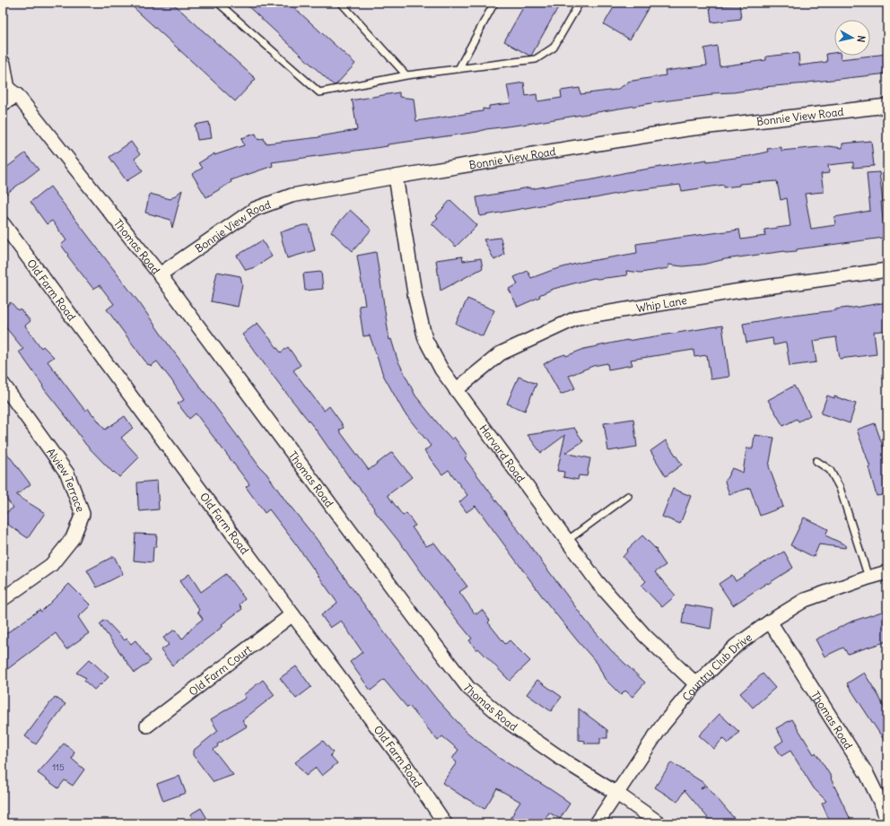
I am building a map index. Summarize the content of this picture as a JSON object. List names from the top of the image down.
{
  "streets": {
    "street": [
      "Bonnie View Road",
      "Thomas Road",
      "Old Farm Road",
      "Whip Lane",
      "Harvard Road",
      "Alview Terrace",
      "Country Club Drive",
      "Old Farm Court"
    ]
  },
  "crossings": [
    ["Bonnie View Road", "Thomas Road"],
    ["Bonnie View Road", "Harvard Road"],
    ["Thomas Road", "Country Club Drive"],
    ["Old Farm Road", "Old Farm Court"],
    ["Whip Lane", "Harvard Road"],
    ["Harvard Road", "Country Club Drive"]
  ],
  "house_numbers": ["115"],
  "north": "right"
}
